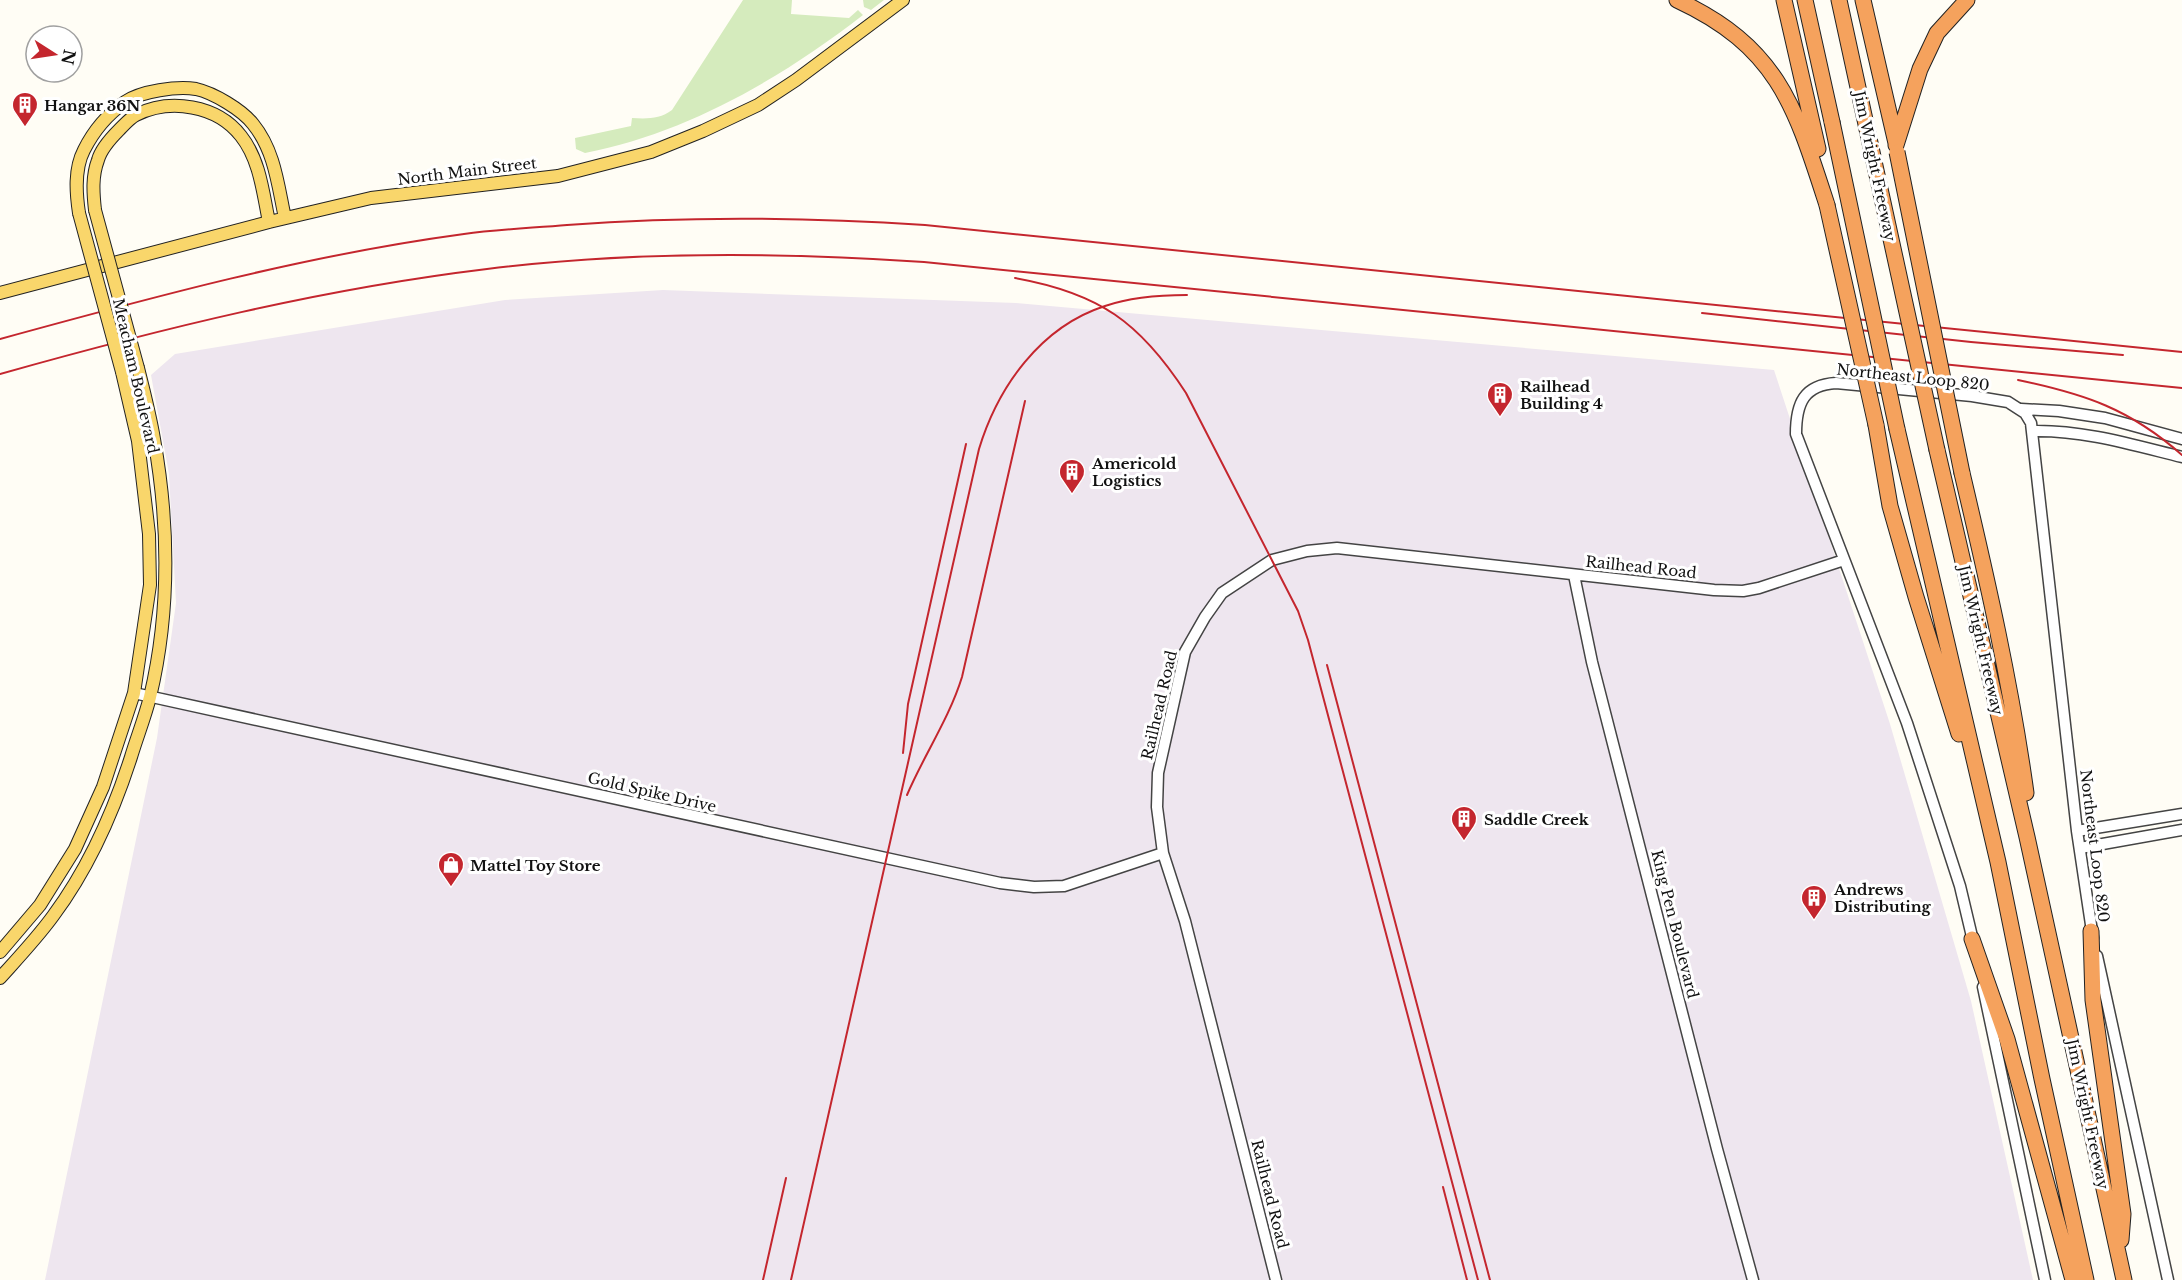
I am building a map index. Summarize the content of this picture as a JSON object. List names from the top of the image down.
{
  "streets": {
    "highway": ["Jim Wright Freeway"],
    "main road": ["North Main Street", "Meacham Boulevard"],
    "street": [
      "Northeast Loop 820",
      "Railhead Road",
      "Gold Spike Drive",
      "King Pen Boulevard"
    ]
  },
  "crossings": [
    ["North Main Street", "Meacham Boulevard"],
    ["Meacham Boulevard", "Gold Spike Drive"],
    ["Northeast Loop 820", "Railhead Road"],
    ["Railhead Road", "Gold Spike Drive"],
    ["Railhead Road", "King Pen Boulevard"]
  ],
  "places": {
    "building": [
      "Hangar 36N",
      "Railhead Building 4",
      "Americold Logistics",
      "Saddle Creek",
      "Andrews Distributing"
    ],
    "shop": ["Mattel Toy Store"]
  },
  "north": "right"
}
